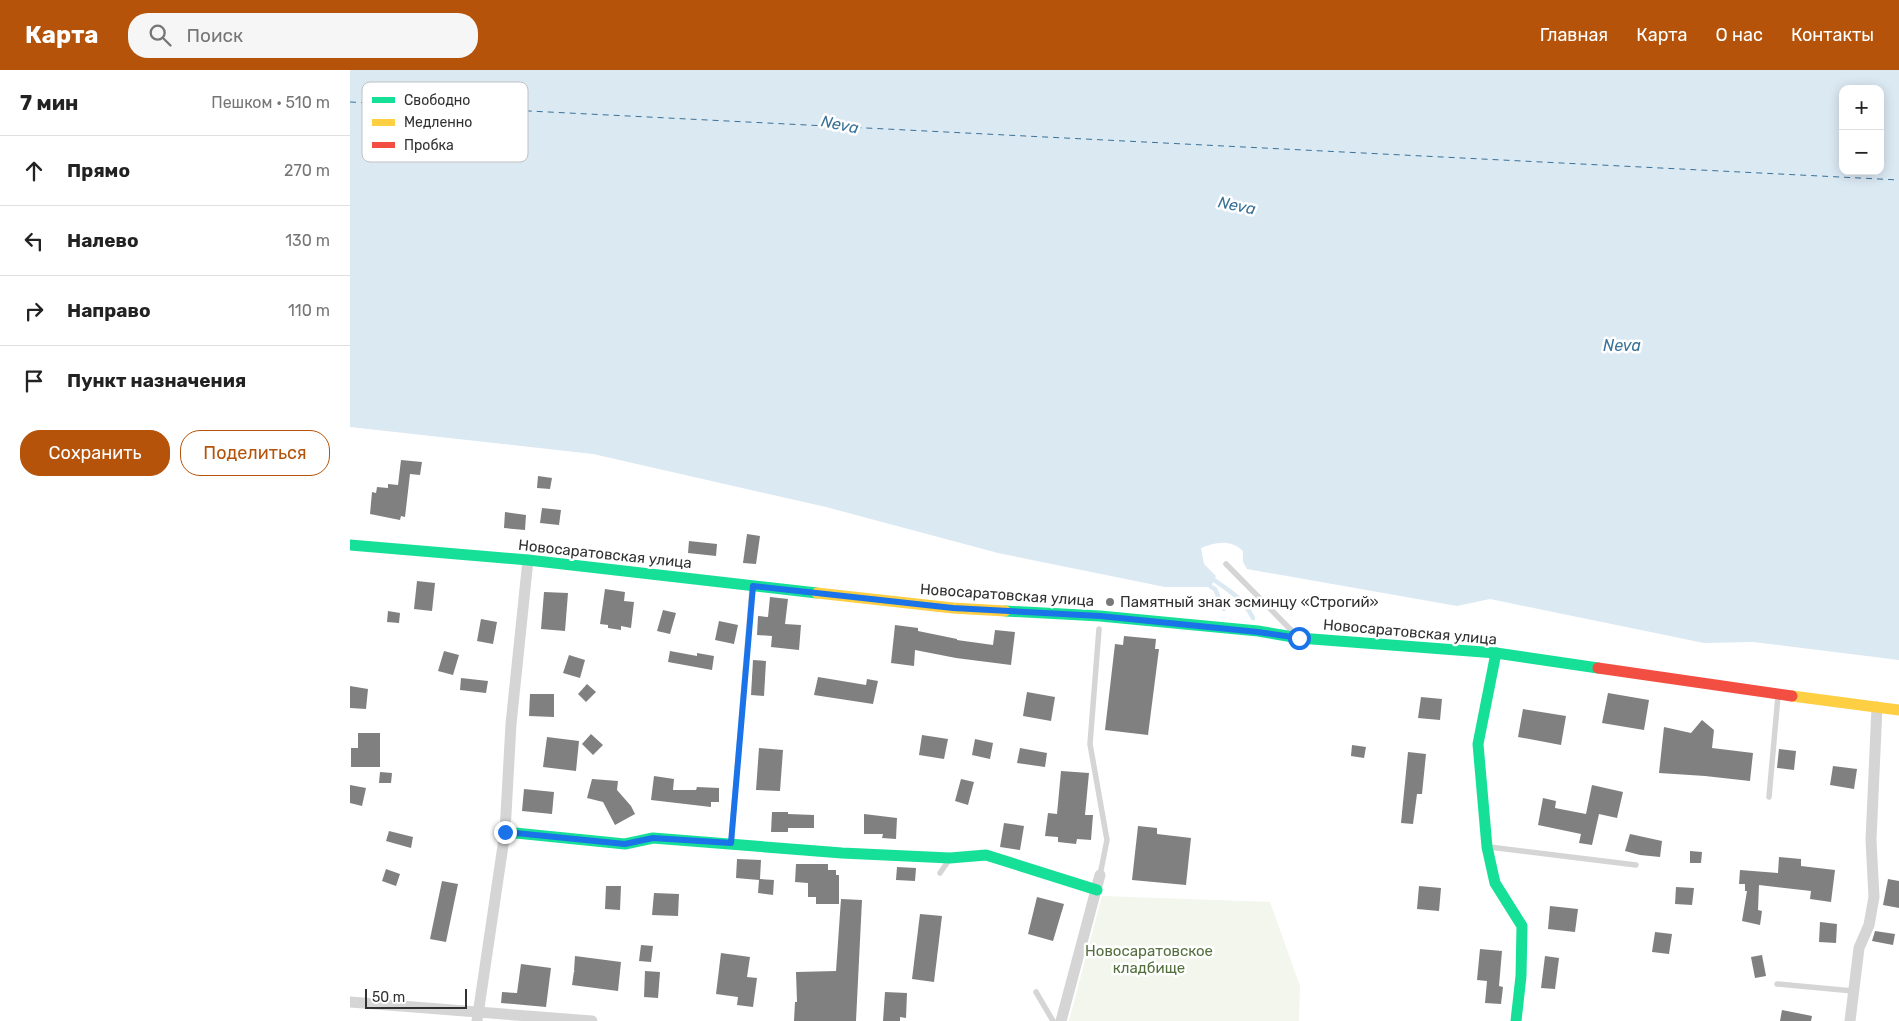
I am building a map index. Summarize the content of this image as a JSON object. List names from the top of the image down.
{
  "streets": {
    "street": ["Новосаратовская улица"]
  },
  "water": ["Neva"],
  "parks": ["Новосаратовское кладбище"],
  "places": ["Памятный знак эсминцу «Строгий»"],
  "legend": ["Свободно", "Медленно", "Пробка"],
  "scale_bar": "50 m",
  "page": {
    "header": "Карта",
    "search": "Поиск",
    "nav": [
      "Главная",
      "Карта",
      "О нас",
      "Контакты"
    ],
    "heading": ["7 мин", "Пешком · 510 m"],
    "map_buttons": ["+", "−"],
    "list": [
      ["Прямо", "270 m"],
      ["Налево", "130 m"],
      ["Направо", "110 m"],
      "Пункт назначения"
    ],
    "buttons": ["Сохранить", "Поделиться"],
    "scale": "50 m"
  }
}
